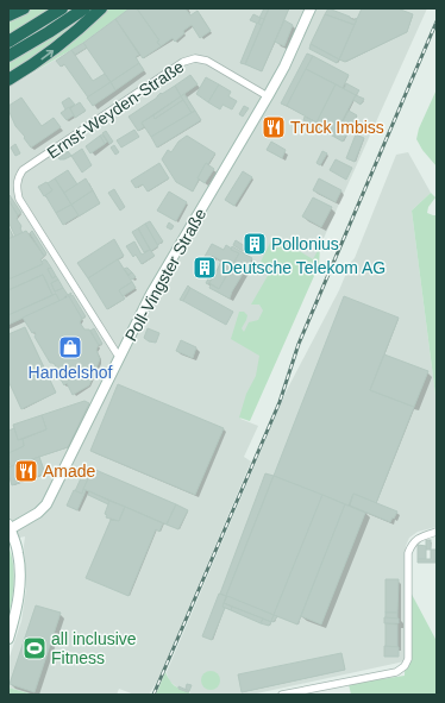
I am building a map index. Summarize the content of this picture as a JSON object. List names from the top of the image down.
{
  "streets": {
    "street": ["Ernst-Weyden-Straße", "Poll-Vingster Straße"]
  },
  "crossings": [
    ["Ernst-Weyden-Straße", "Poll-Vingster Straße"]
  ],
  "places": {
    "restaurant": ["Truck Imbiss", "Amade"],
    "building": ["Pollonius", "Deutsche Telekom AG"],
    "shop": ["Handelshof"],
    "sports": ["all inclusive Fitness"]
  }
}
